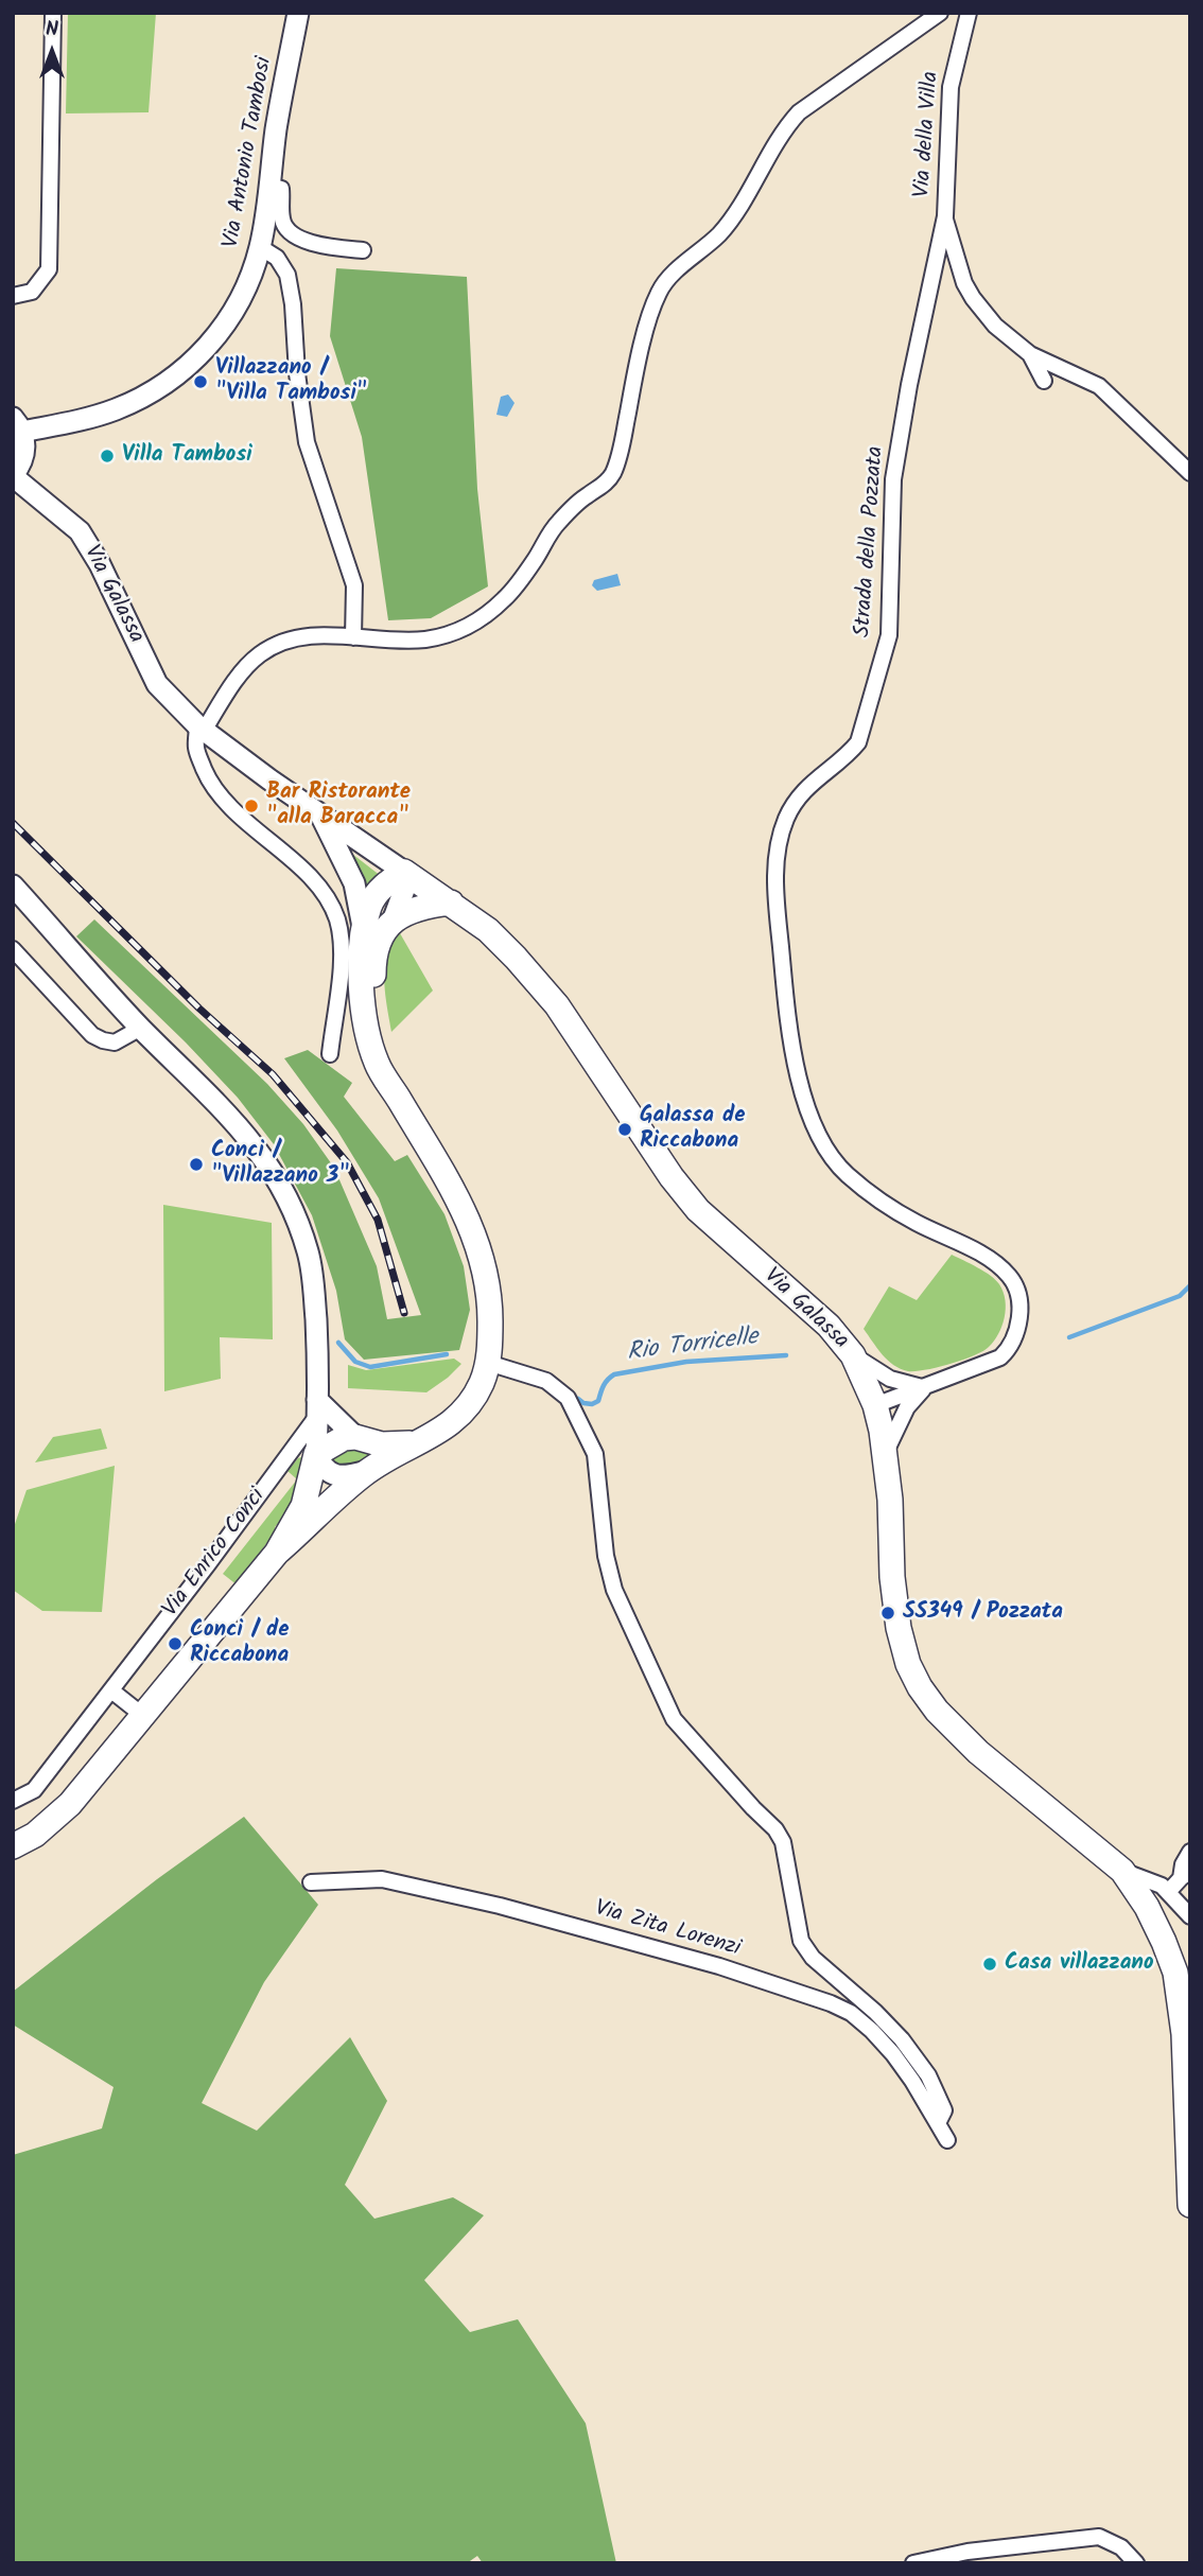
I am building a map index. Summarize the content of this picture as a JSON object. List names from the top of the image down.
{
  "streets": {
    "main road": ["Via Antonio Tambosi", "Via Galassa", "Via Enrico Conci"],
    "street": ["Via della Villa", "Strada della Pozzata", "Via Zita Lorenzi"]
  },
  "crossings": [
    ["Via della Villa", "Strada della Pozzata"],
    ["Strada della Pozzata", "Via Galassa"]
  ],
  "water": ["Rio Torricelle"],
  "places": [
    "Villazzano / \"Villa Tambosi\"",
    "Villa Tambosi",
    "Bar Ristorante \"alla Baracca\"",
    "Galassa de Riccabona",
    "Conci / \"Villazzano 3\"",
    "SS349 / Pozzata",
    "Conci / de Riccabona",
    "Casa villazzano"
  ],
  "north": "top"
}
